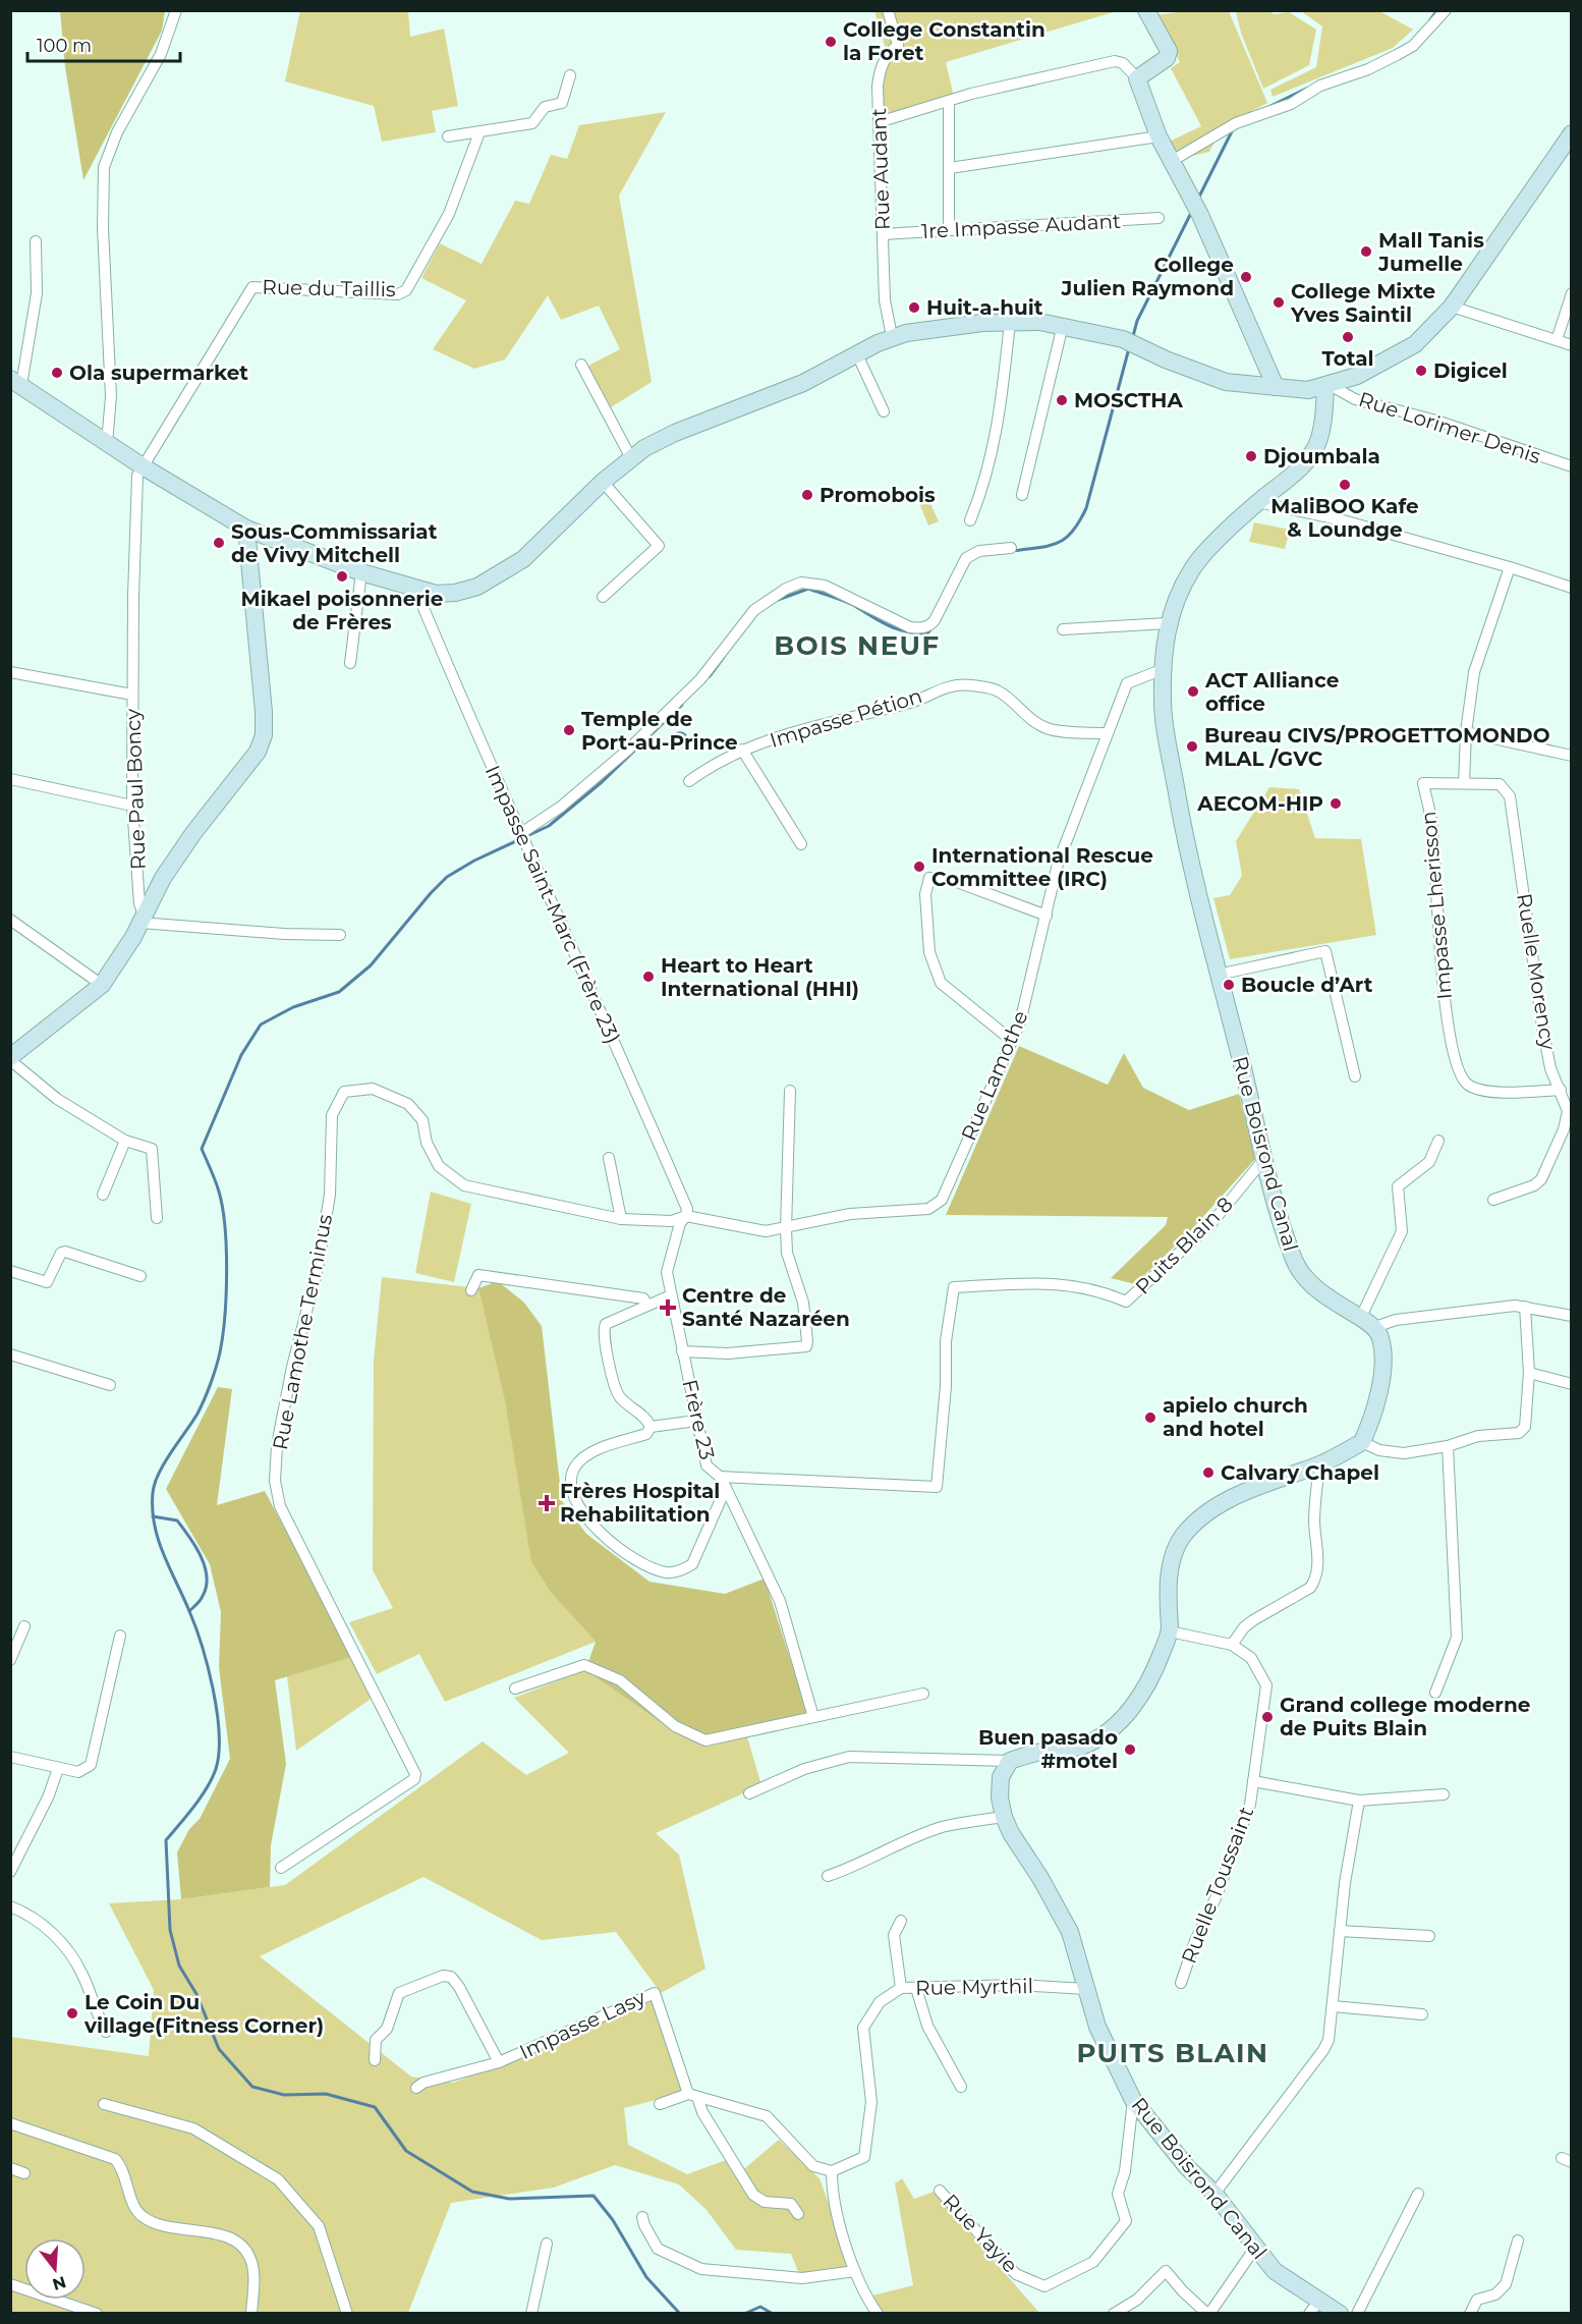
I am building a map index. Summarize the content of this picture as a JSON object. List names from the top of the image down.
{
  "streets": {
    "street": [
      "Rue Audant",
      "1re Impasse Audant",
      "Rue du Taillis",
      "Rue Lorimer Denis",
      "Impasse Pétion",
      "Rue Paul Boncy",
      "Impasse Saint-Marc (Frère 23)",
      "Impasse Lherisson",
      "Ruelle Morency",
      "Rue Lamothe",
      "Rue Boisrond Canal",
      "Puits Blain 8",
      "Rue Lamothe Terminus",
      "Frère 23",
      "Ruelle Toussaint",
      "Rue Myrthil",
      "Impasse Lasy",
      "Rue Yayie"
    ]
  },
  "crossings": [
    ["Rue Audant", "1re Impasse Audant"],
    ["Rue du Taillis", "Rue Paul Boncy"],
    ["Rue Lorimer Denis", "Rue Boisrond Canal"],
    ["Impasse Pétion", "Rue Lamothe"],
    ["Impasse Saint-Marc (Frère 23)", "Rue Lamothe"],
    ["Impasse Saint-Marc (Frère 23)", "Rue Lamothe Terminus"],
    ["Impasse Saint-Marc (Frère 23)", "Frère 23"],
    ["Impasse Lherisson", "Ruelle Morency"],
    ["Rue Lamothe", "Rue Boisrond Canal"],
    ["Rue Lamothe", "Rue Lamothe Terminus"],
    ["Rue Lamothe", "Frère 23"],
    ["Rue Boisrond Canal", "Puits Blain 8"],
    ["Rue Boisrond Canal", "Rue Myrthil"],
    ["Rue Boisrond Canal", "Rue Yayie"],
    ["Puits Blain 8", "Frère 23"],
    ["Rue Lamothe Terminus", "Frère 23"]
  ],
  "districts": ["BOIS NEUF", "PUITS BLAIN"],
  "places": {
    "other": [
      "College Constantin la Foret",
      "Mall Tanis Jumelle",
      "College Julien Raymond",
      "College Mixte Yves Saintil",
      "Huit-a-huit",
      "Total",
      "Digicel",
      "Ola supermarket",
      "MOSCTHA",
      "Djoumbala",
      "MaliBOO Kafe & Loundge",
      "Promobois",
      "Sous-Commissariat de Vivy Mitchell",
      "Mikael poisonnerie de Frères",
      "ACT Alliance office",
      "Temple de Port-au-Prince",
      "Bureau CIVS/PROGETTOMONDO MLAL /GVC",
      "AECOM-HIP",
      "International Rescue Committee (IRC)",
      "Heart to Heart International (HHI)",
      "Boucle d’Art",
      "apielo church and hotel",
      "Calvary Chapel",
      "Grand college moderne de Puits Blain",
      "Buen pasado #motel",
      "Le Coin Du village(Fitness Corner)"
    ],
    "health": ["Centre de Santé Nazaréen", "Frères Hospital Rehabilitation"]
  },
  "scale_bar": "100 m",
  "north": "bottom"
}
